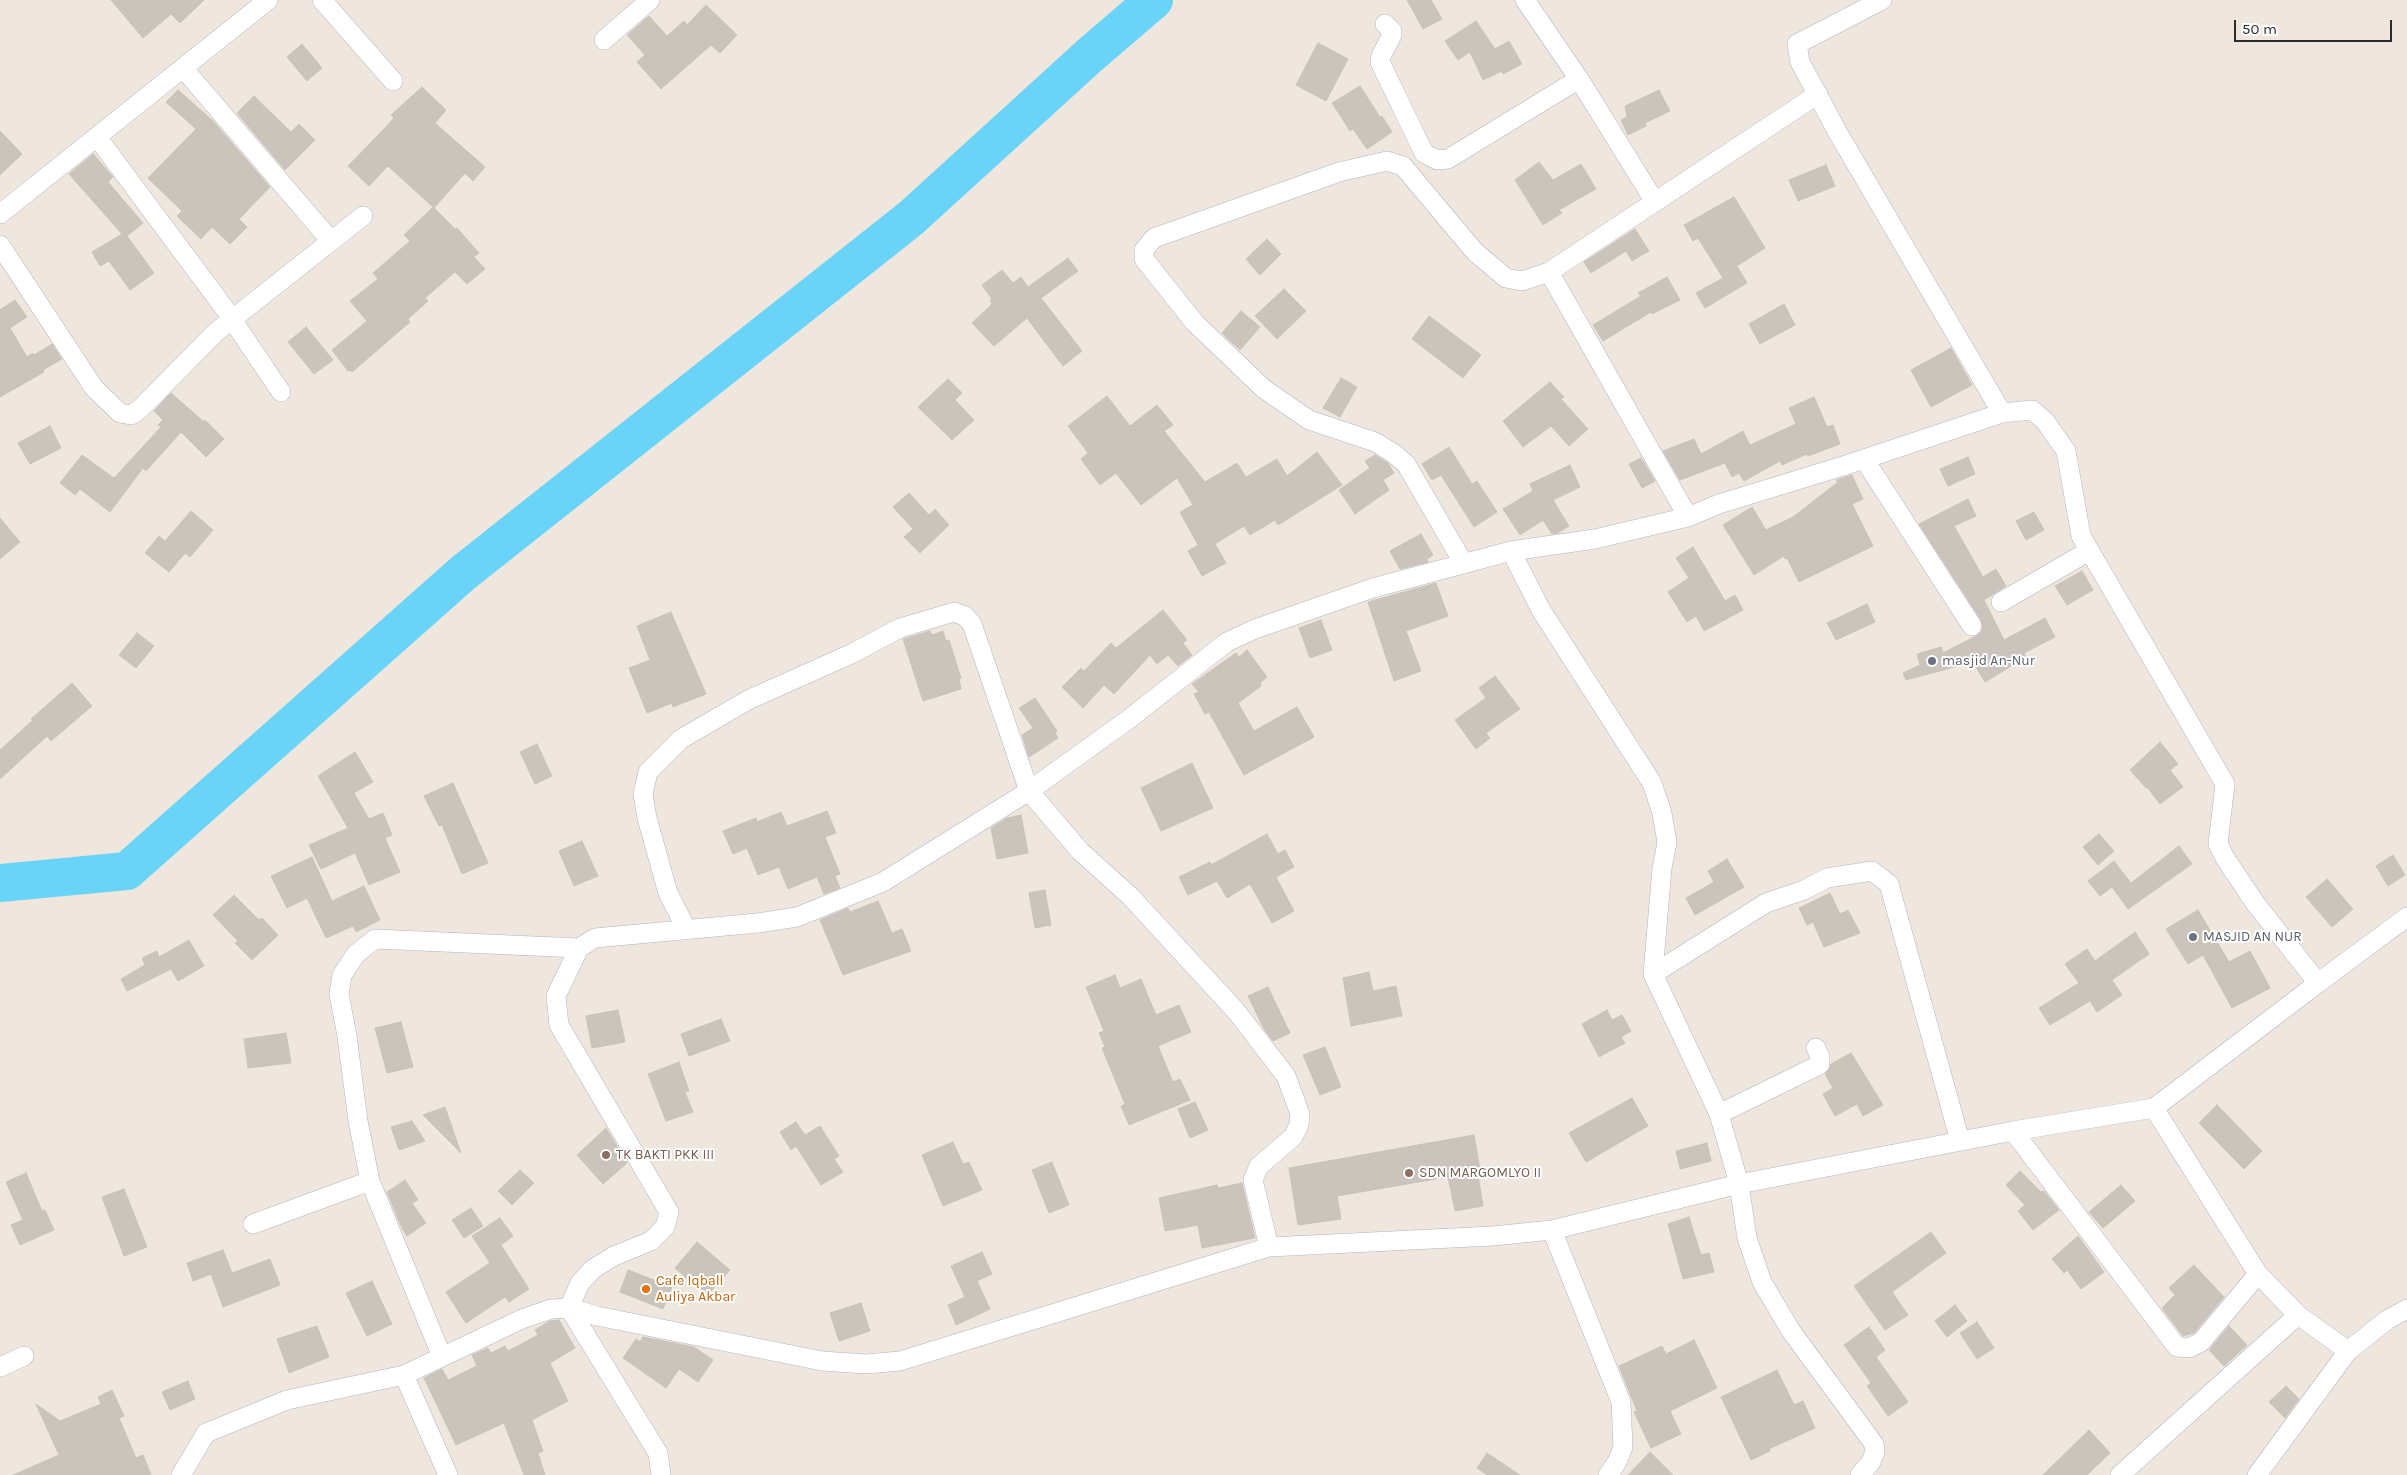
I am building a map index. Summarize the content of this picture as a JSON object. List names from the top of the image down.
{
  "places": [
    "masjid An-Nur",
    "MASJID AN NUR",
    "TK BAKTI PKK III",
    "SDN MARGOMLYO II",
    "Cafe Iqball Auliya Akbar"
  ],
  "scale_bar": "50 m"
}
